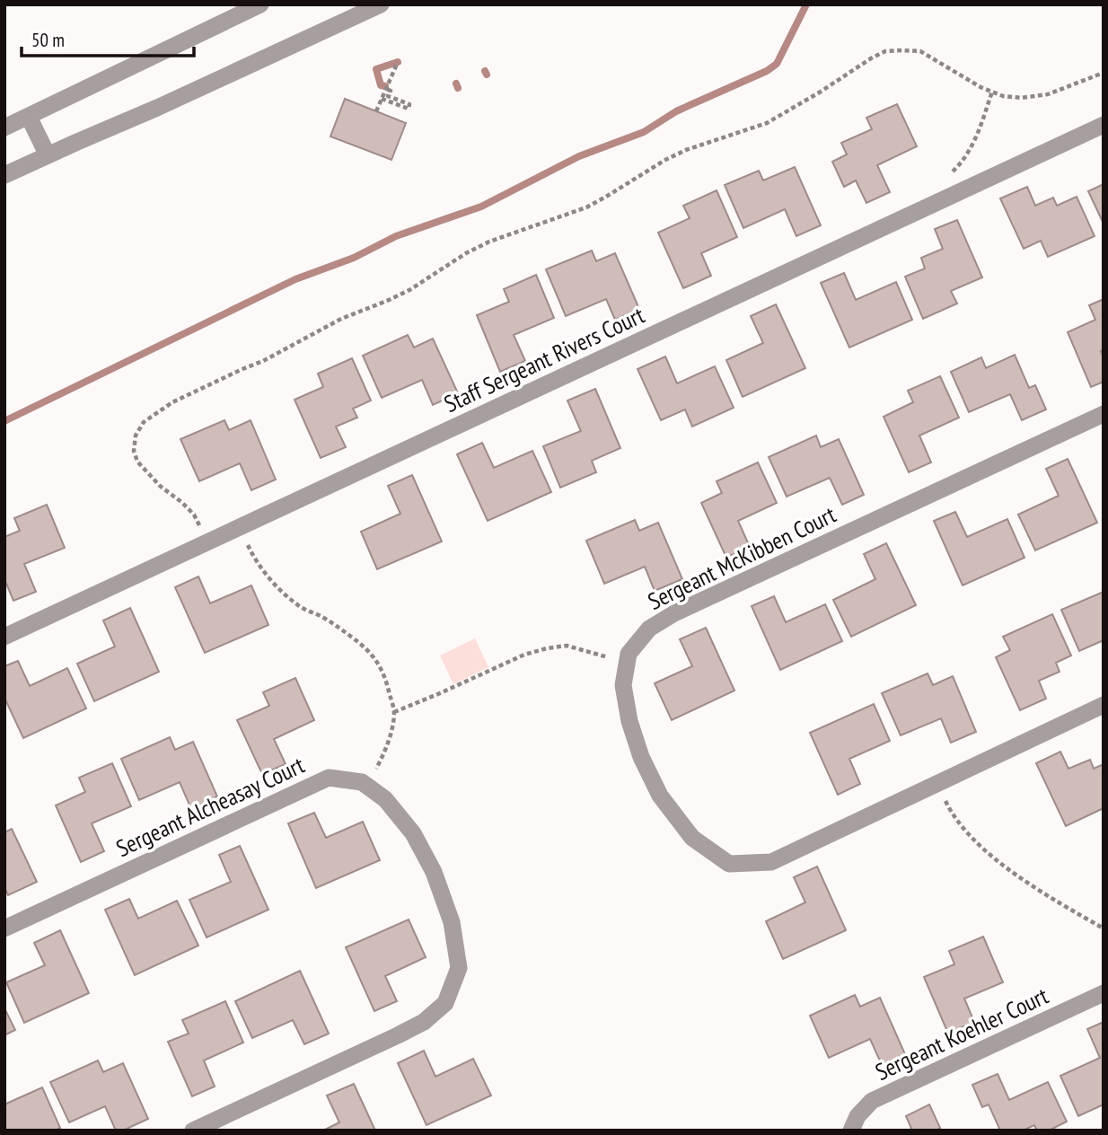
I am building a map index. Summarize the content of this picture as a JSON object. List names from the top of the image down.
{
  "streets": {
    "street": [
      "Staff Sergeant Rivers Court",
      "Sergeant McKibben Court",
      "Sergeant Alcheasay Court",
      "Sergeant Koehler Court"
    ]
  },
  "scale_bar": "50 m"
}
